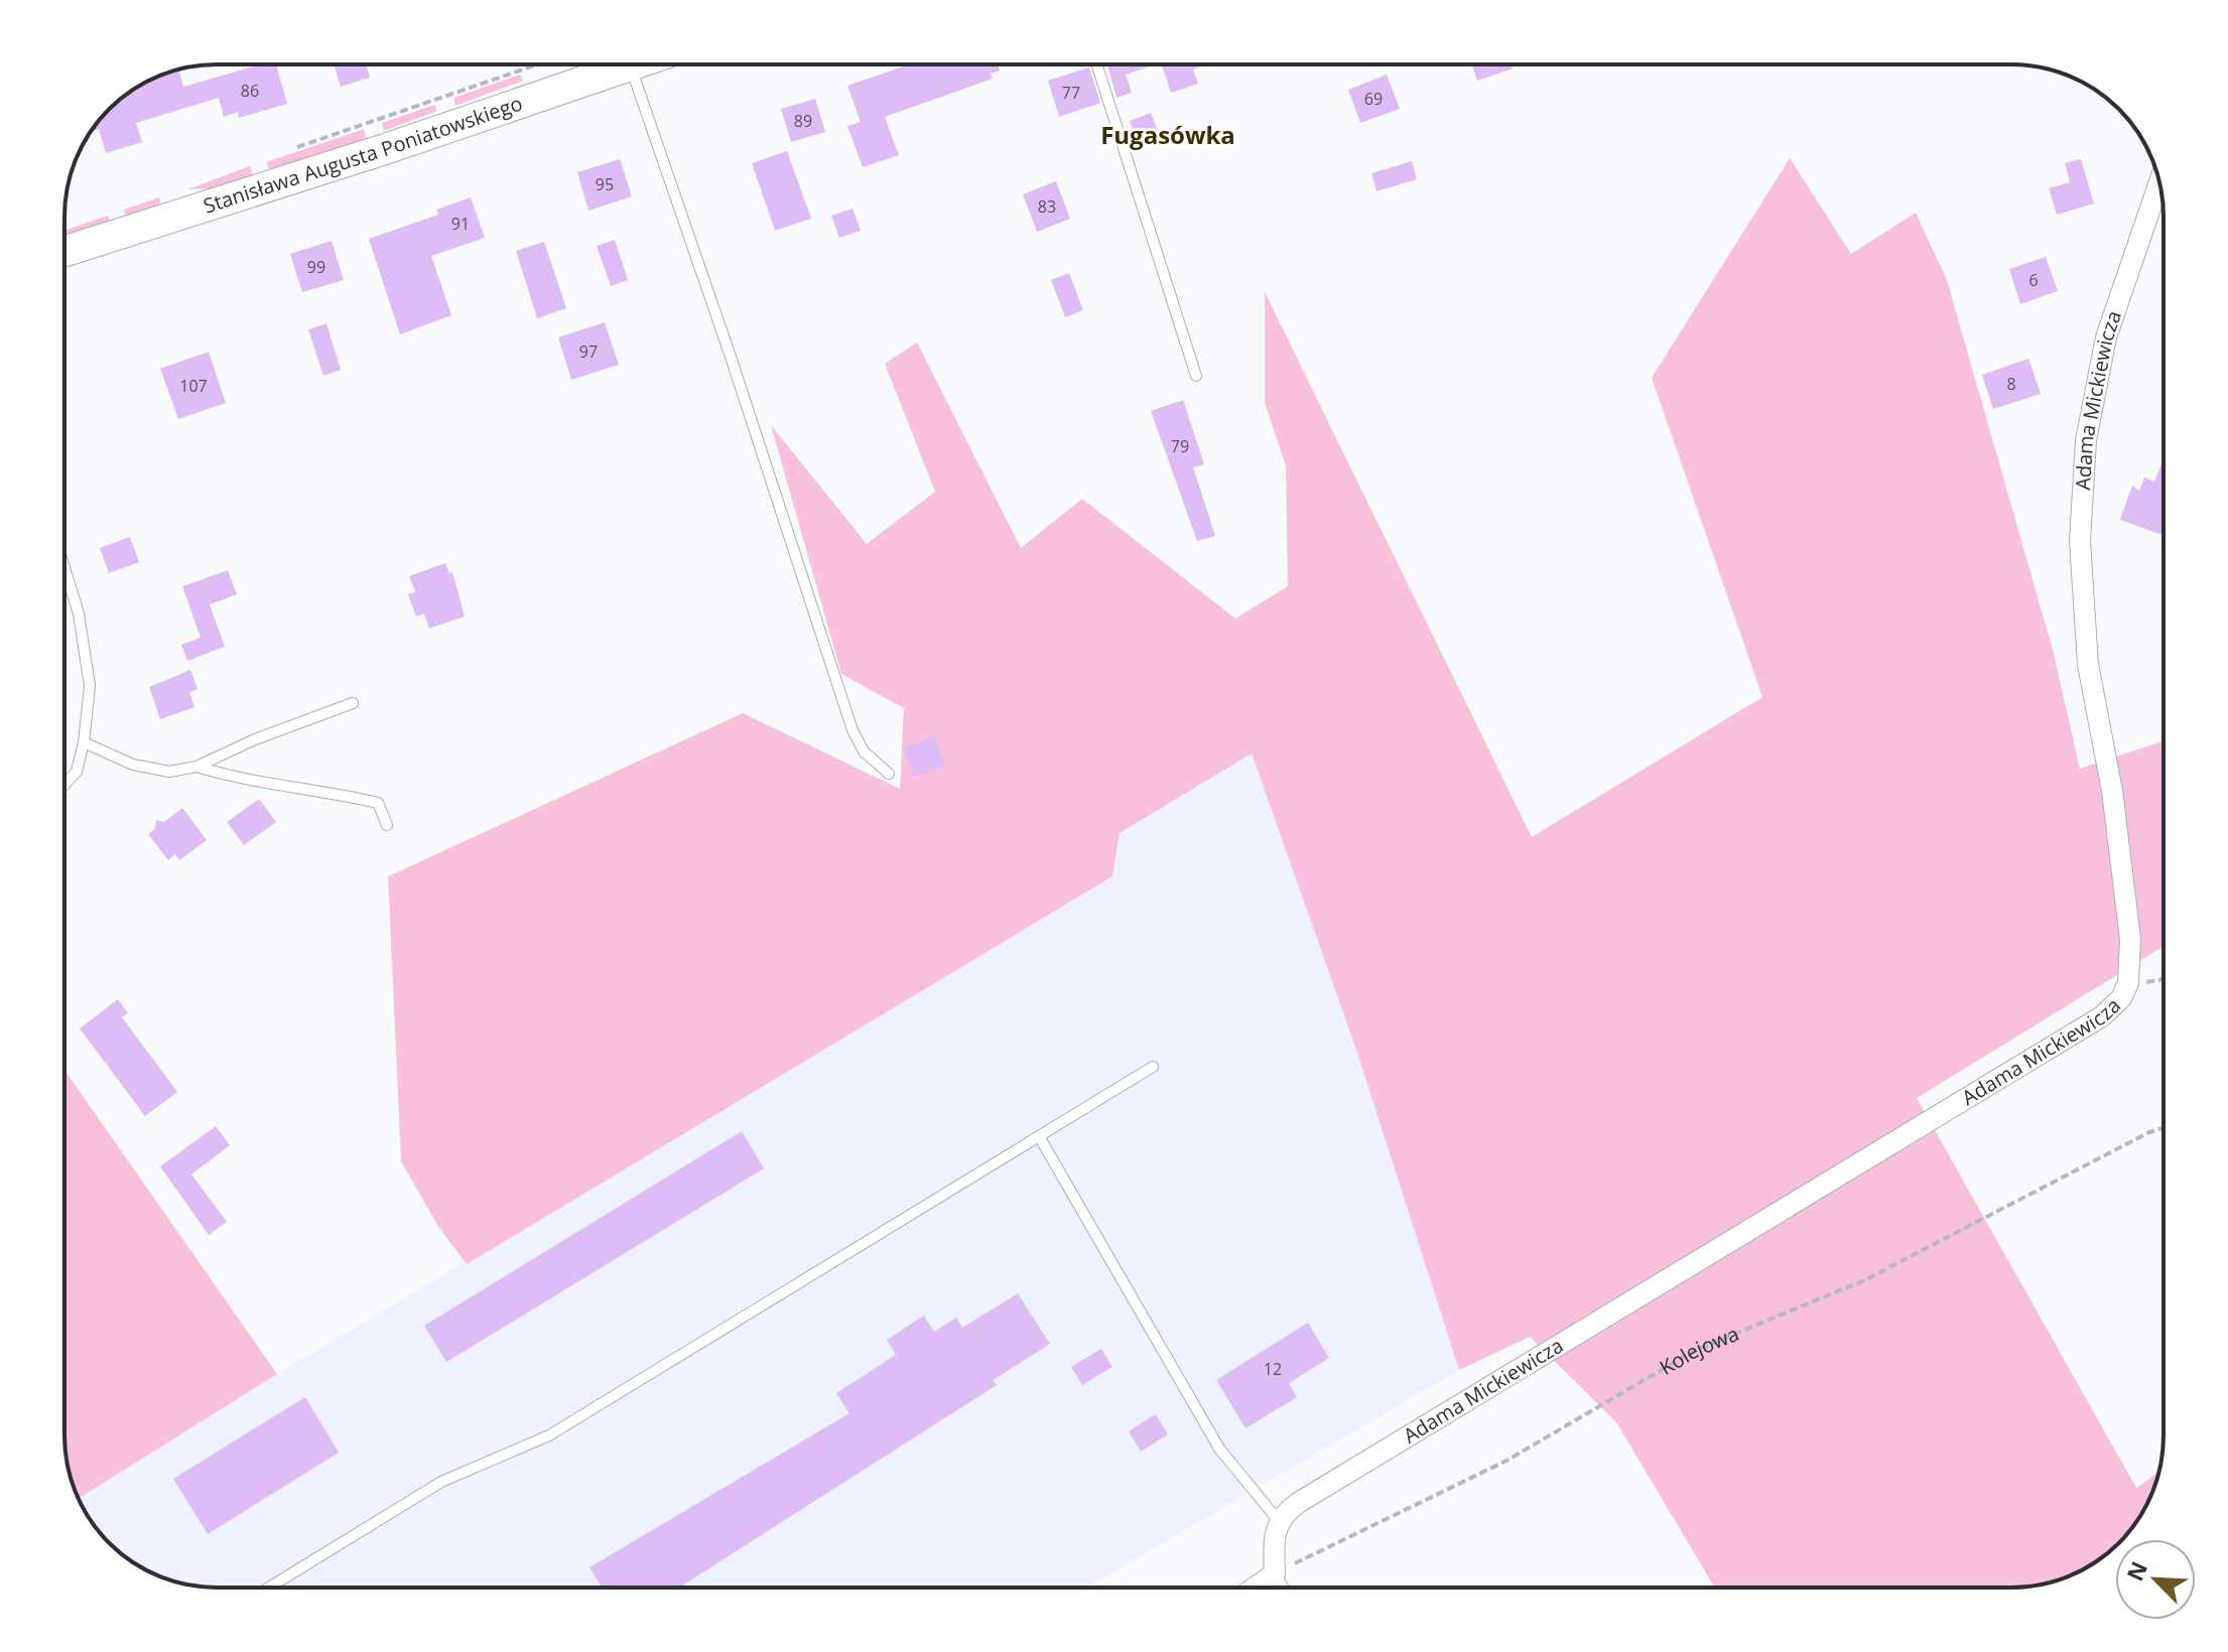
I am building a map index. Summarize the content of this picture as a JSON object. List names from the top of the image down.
{
  "streets": {
    "main road": ["Stanisława Augusta Poniatowskiego"],
    "street": ["Adama Mickiewicza"],
    "path": ["Kolejowa"]
  },
  "districts": ["Fugasówka"],
  "house_numbers": [
    "86",
    "77",
    "69",
    "89",
    "95",
    "83",
    "91",
    "99",
    "6",
    "97",
    "8",
    "107",
    "79",
    "12"
  ],
  "north": "top left"
}
